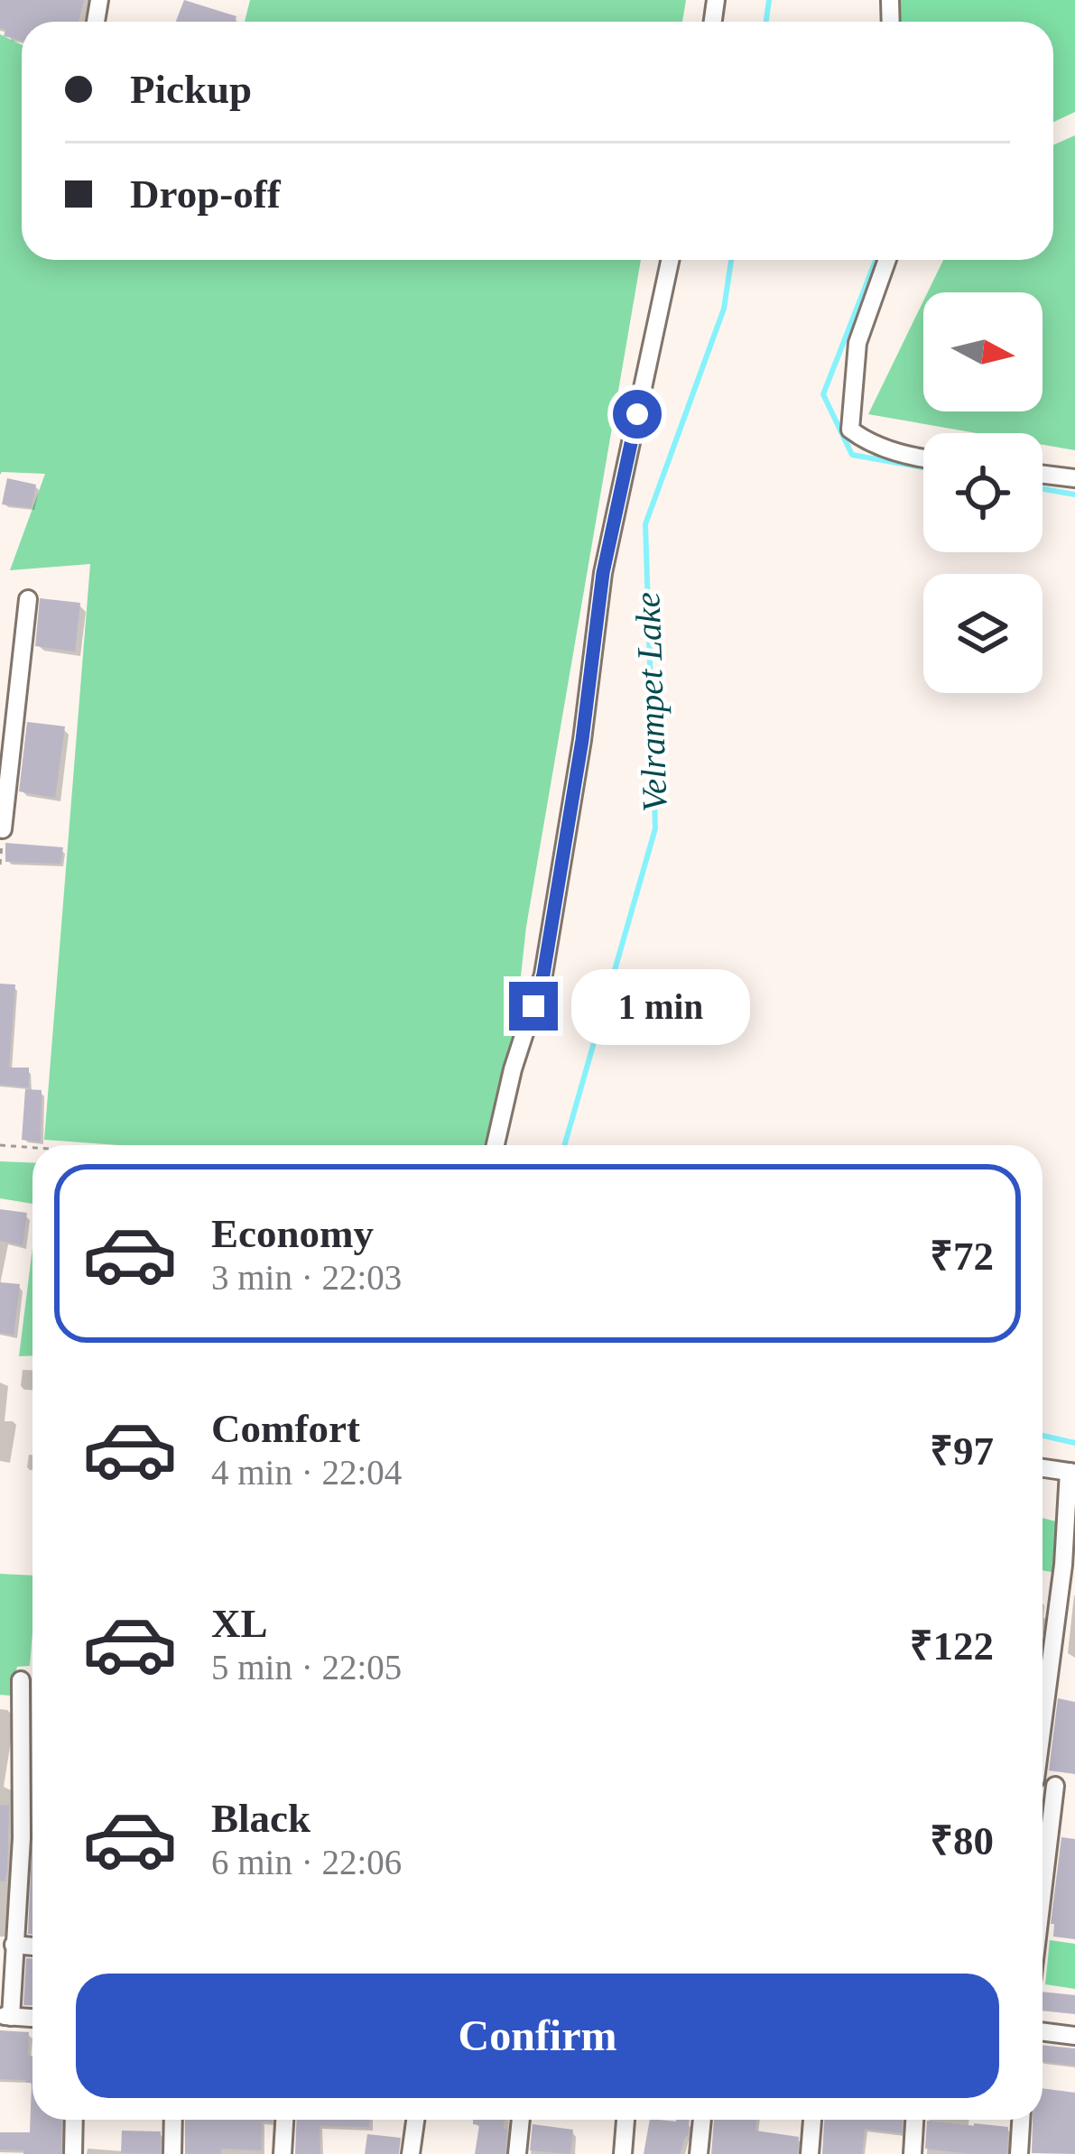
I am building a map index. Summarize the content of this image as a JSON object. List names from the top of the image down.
{
  "water": ["Velrampet Lake"],
  "north": "right",
  "page": {
    "banner": ["Pickup", "Drop-off"],
    "bubble": "1 min",
    "list": [
      {
        "name": "Economy",
        "note": "3 min · 22:03",
        "value": "₹72"
      },
      {
        "name": "Comfort",
        "note": "4 min · 22:04",
        "value": "₹97"
      },
      {
        "name": "XL",
        "note": "5 min · 22:05",
        "value": "₹122"
      },
      {
        "name": "Black",
        "note": "6 min · 22:06",
        "value": "₹80"
      }
    ],
    "buttons": "Confirm"
  }
}
